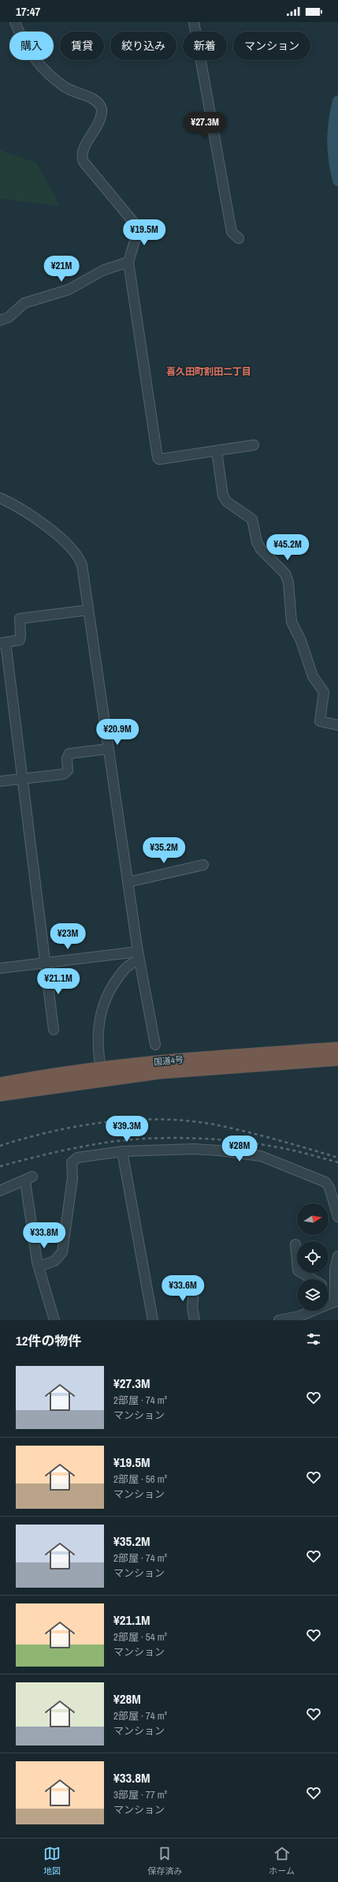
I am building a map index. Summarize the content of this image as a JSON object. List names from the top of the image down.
{
  "streets": {
    "highway": ["国道4号"]
  },
  "districts": ["喜久田町割田二丁目"],
  "north": "right",
  "page": {
    "status": "17:47",
    "chip": [
      "購入",
      "賃貸",
      "絞り込み",
      "新着",
      "マンション"
    ],
    "price": [
      "¥27.3M",
      "¥19.5M",
      "¥21M",
      "¥45.2M",
      "¥20.9M",
      "¥35.2M",
      "¥23M",
      "¥21.1M",
      "¥39.3M",
      "¥28M",
      "¥33.8M",
      "¥33.6M"
    ],
    "heading": "12件の物件",
    "list": [
      {
        "name": "¥27.3M",
        "note": "2部屋 · 74 m² · マンション"
      },
      {
        "name": "¥19.5M",
        "note": "2部屋 · 56 m² · マンション"
      },
      {
        "name": "¥35.2M",
        "note": "2部屋 · 74 m² · マンション"
      },
      {
        "name": "¥21.1M",
        "note": "2部屋 · 54 m² · マンション"
      },
      {
        "name": "¥28M",
        "note": "2部屋 · 74 m² · マンション"
      },
      {
        "name": "¥33.8M",
        "note": "3部屋 · 77 m² · マンション"
      }
    ],
    "tabs": ["地図", "保存済み", "ホーム"]
  }
}
